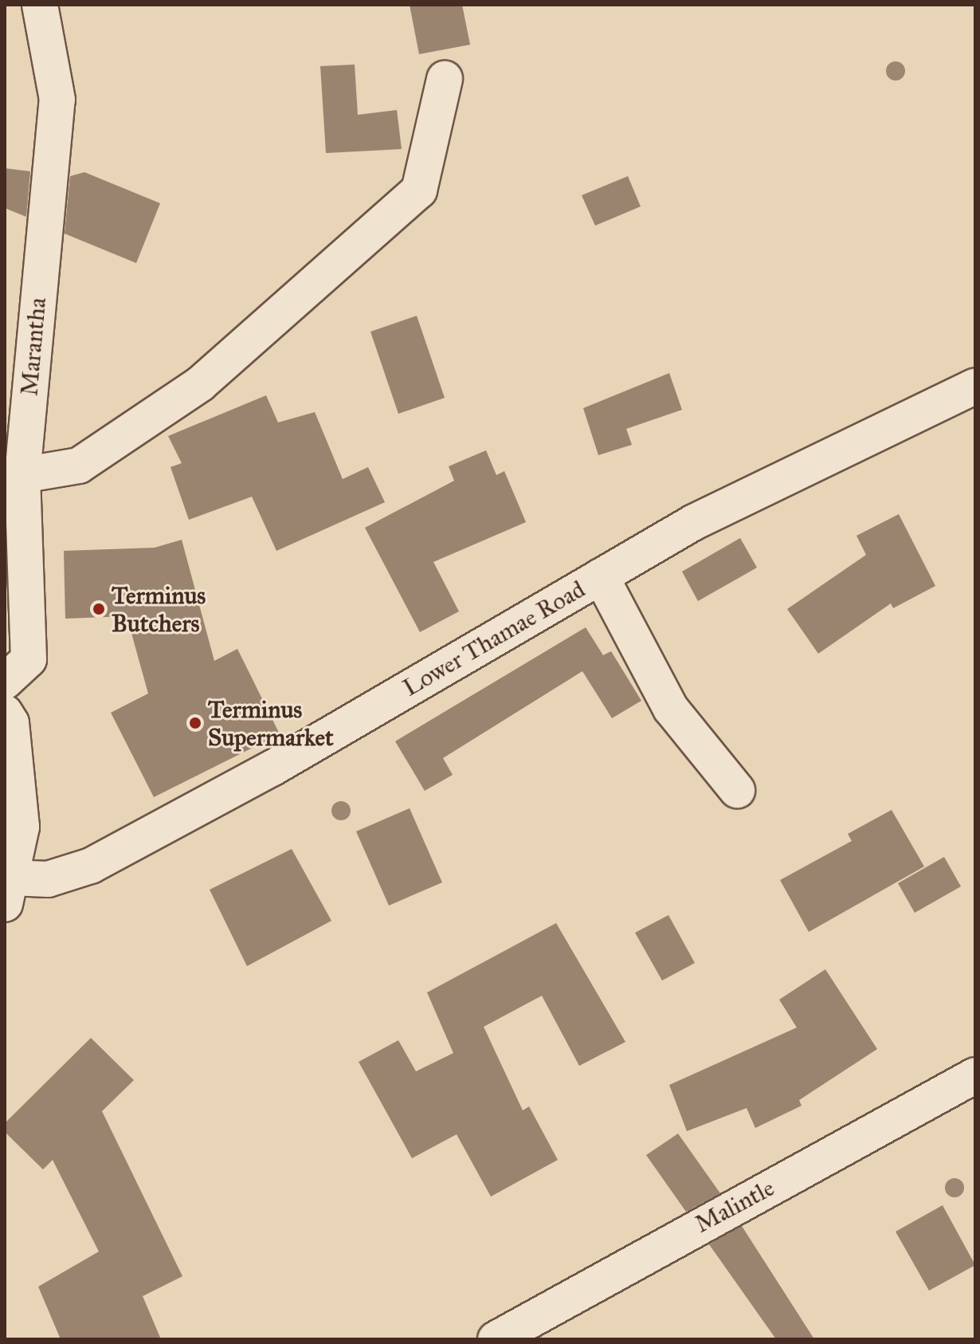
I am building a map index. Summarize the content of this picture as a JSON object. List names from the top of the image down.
{
  "streets": {
    "street": ["Marantha", "Lower Thamae Road", "Malintle"]
  },
  "places": ["Terminus Butchers", "Terminus Supermarket"]
}
